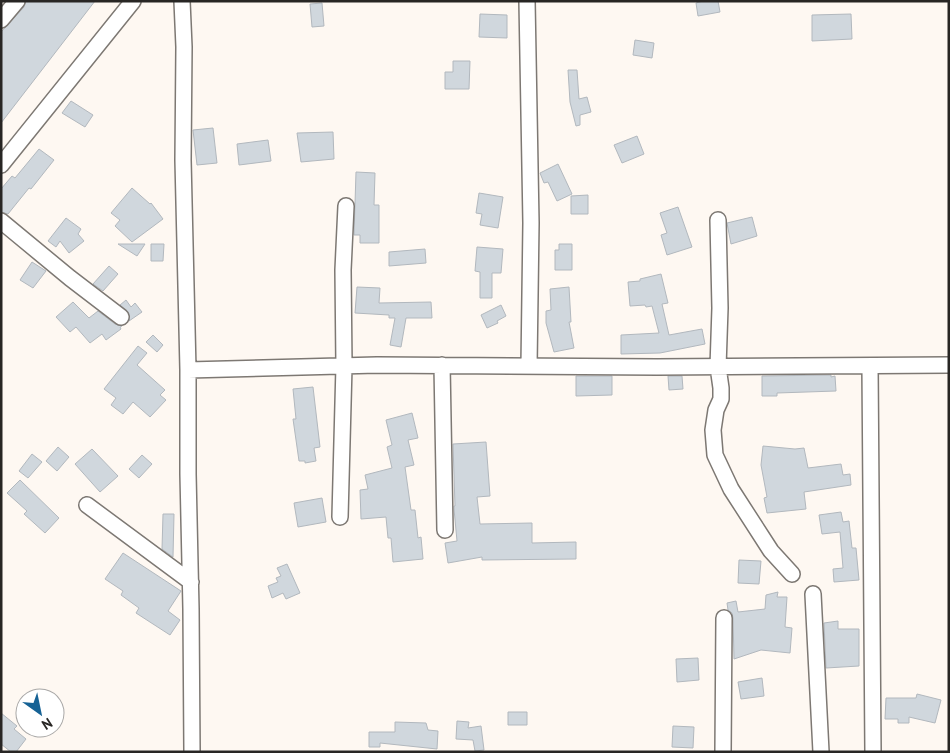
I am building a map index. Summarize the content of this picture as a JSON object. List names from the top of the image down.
{
  "north": "bottom right"
}
